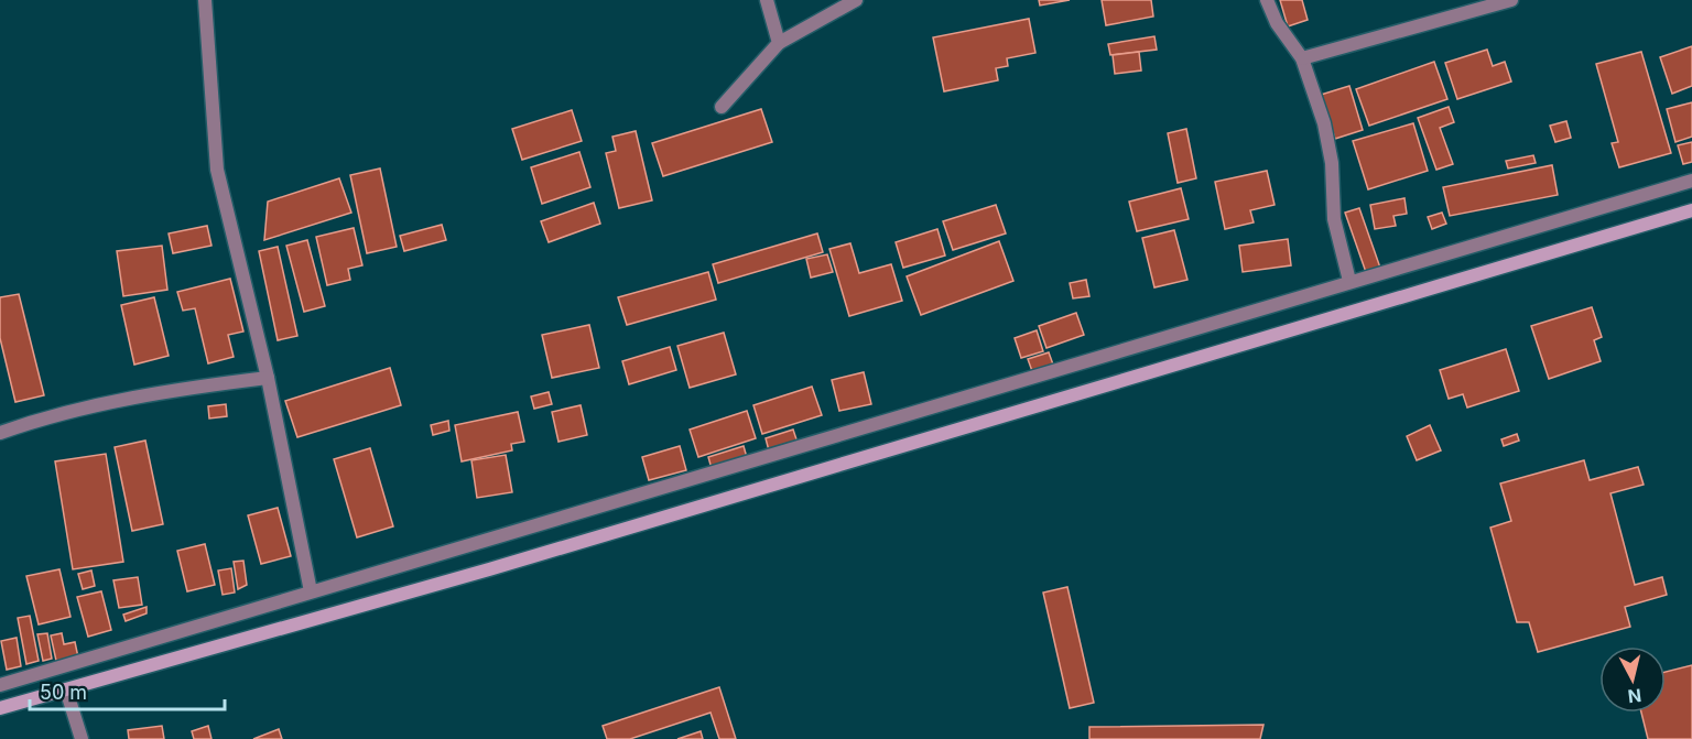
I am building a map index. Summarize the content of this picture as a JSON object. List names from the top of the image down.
{
  "scale_bar": "50 m",
  "north": "bottom"
}
